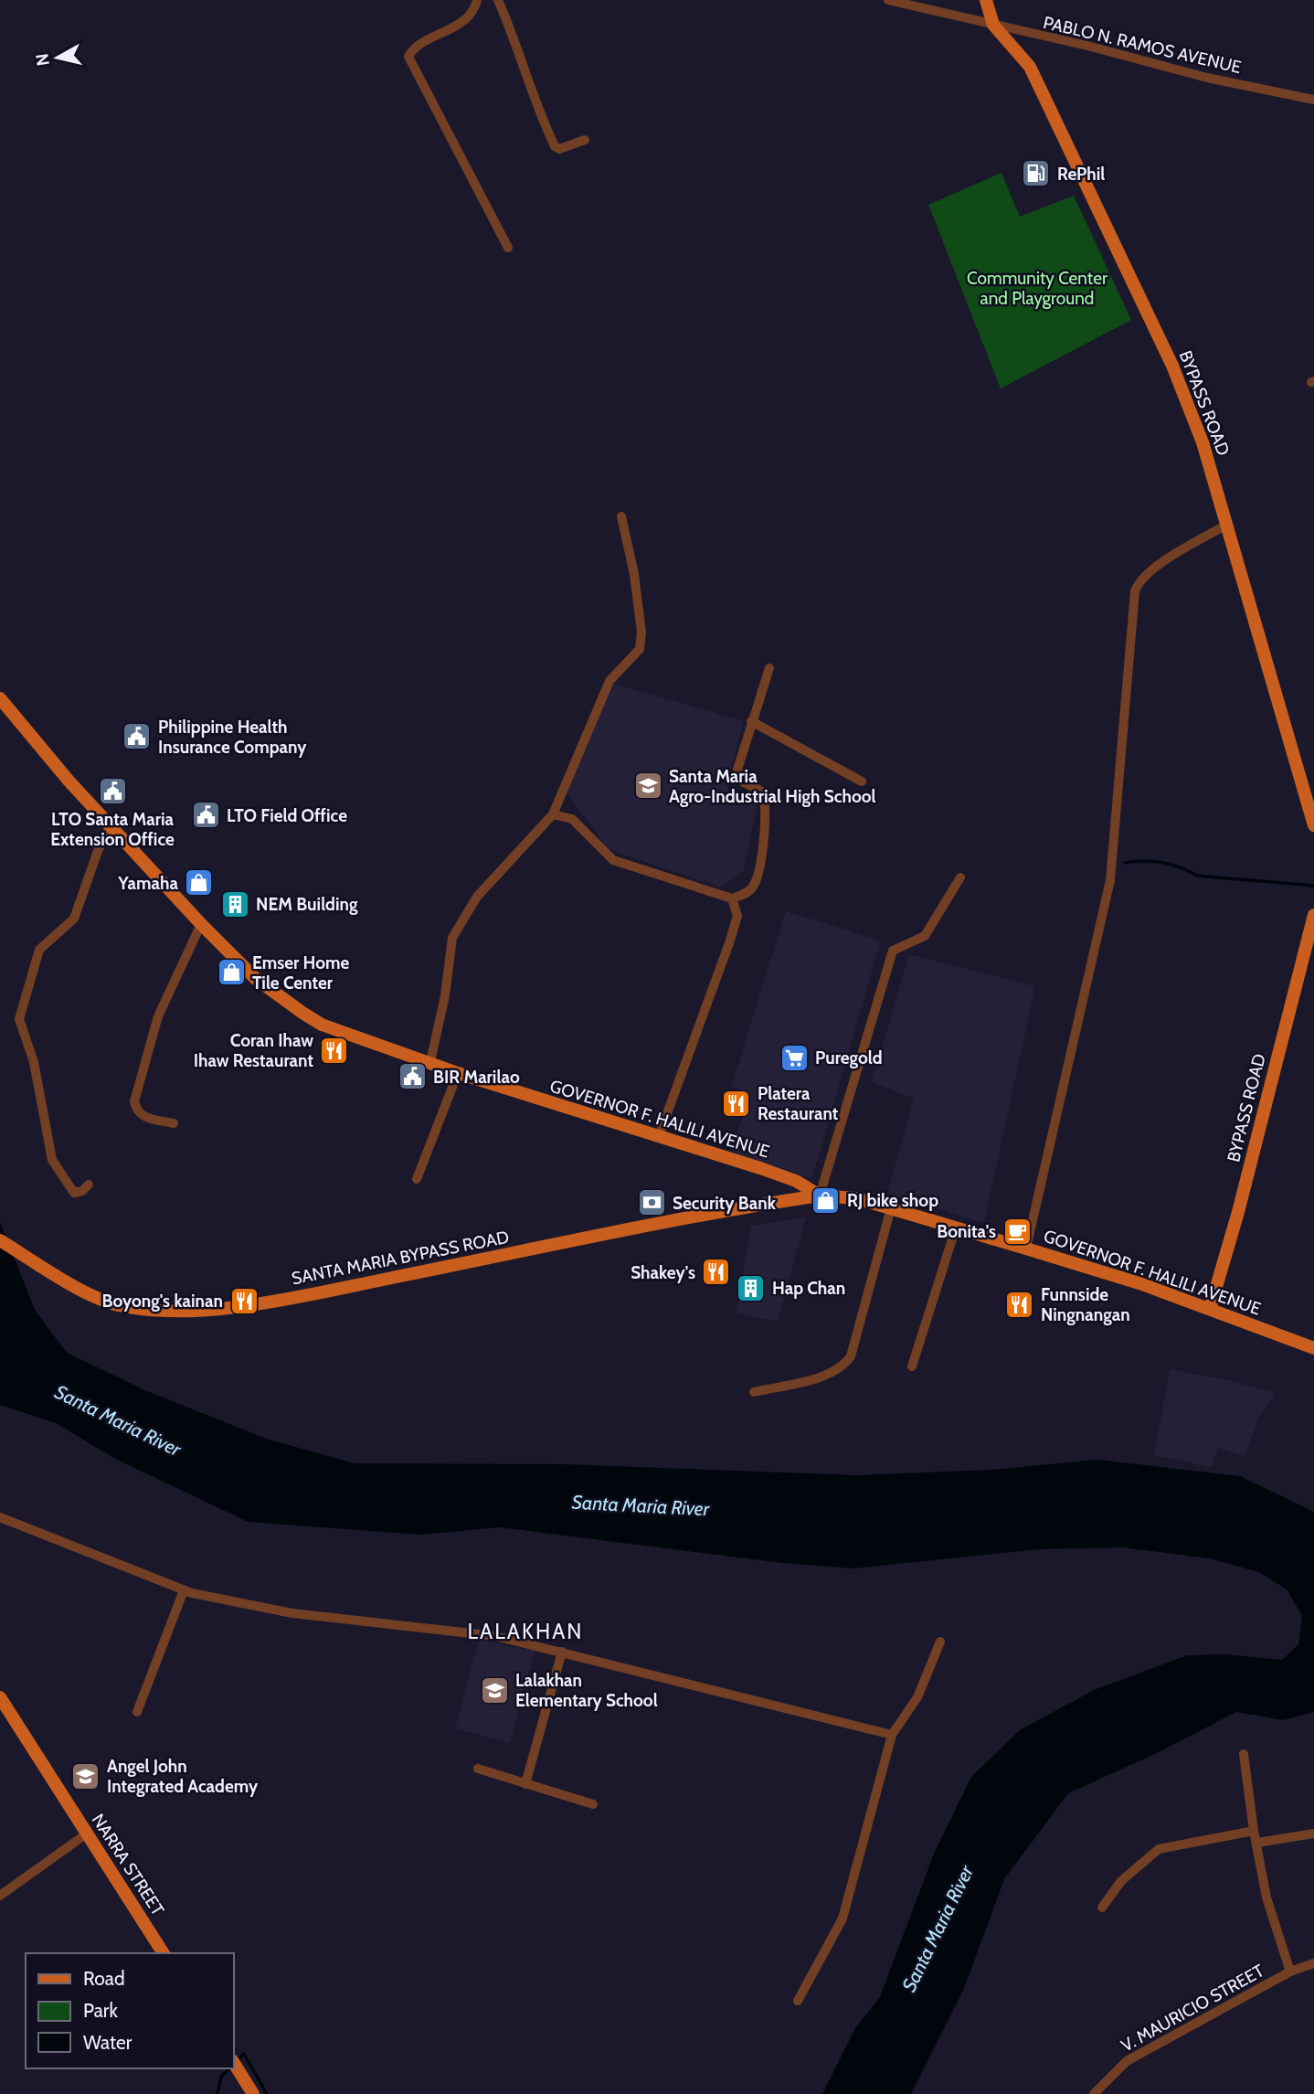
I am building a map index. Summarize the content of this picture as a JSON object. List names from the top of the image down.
{
  "streets": {
    "main road": [
      "BYPASS ROAD",
      "GOVERNOR F. HALILI AVENUE",
      "SANTA MARIA BYPASS ROAD",
      "NARRA STREET"
    ],
    "street": ["PABLO N. RAMOS AVENUE", "V. MAURICIO STREET"]
  },
  "crossings": [
    ["PABLO N. RAMOS AVENUE", "BYPASS ROAD"],
    ["BYPASS ROAD", "GOVERNOR F. HALILI AVENUE"],
    ["GOVERNOR F. HALILI AVENUE", "SANTA MARIA BYPASS ROAD"]
  ],
  "districts": ["LALAKHAN"],
  "water": ["Santa Maria River"],
  "parks": ["Community Center and Playground"],
  "places": {
    "fuel station": ["RePhil"],
    "public building": [
      "Philippine Health Insurance Company",
      "LTO Santa Maria Extension Office",
      "LTO Field Office",
      "BIR Marilao"
    ],
    "school or university": ["Santa Maria Agro-Industrial High School", "Lalakhan Elementary School", "Angel John Integrated Academy"],
    "shop": ["Yamaha", "Emser Home Tile Center", "RJ bike shop"],
    "building": ["NEM Building", "Hap Chan"],
    "restaurant": [
      "Coran Ihaw Ihaw Restaurant",
      "Platera Restaurant",
      "Shakey's",
      "Boyong's kainan",
      "Funnside Ningnangan"
    ],
    "supermarket": ["Puregold"],
    "bank": ["Security Bank"],
    "cafe": ["Bonita's"]
  },
  "legend": ["Road", "Park", "Water"],
  "north": "left"
}
